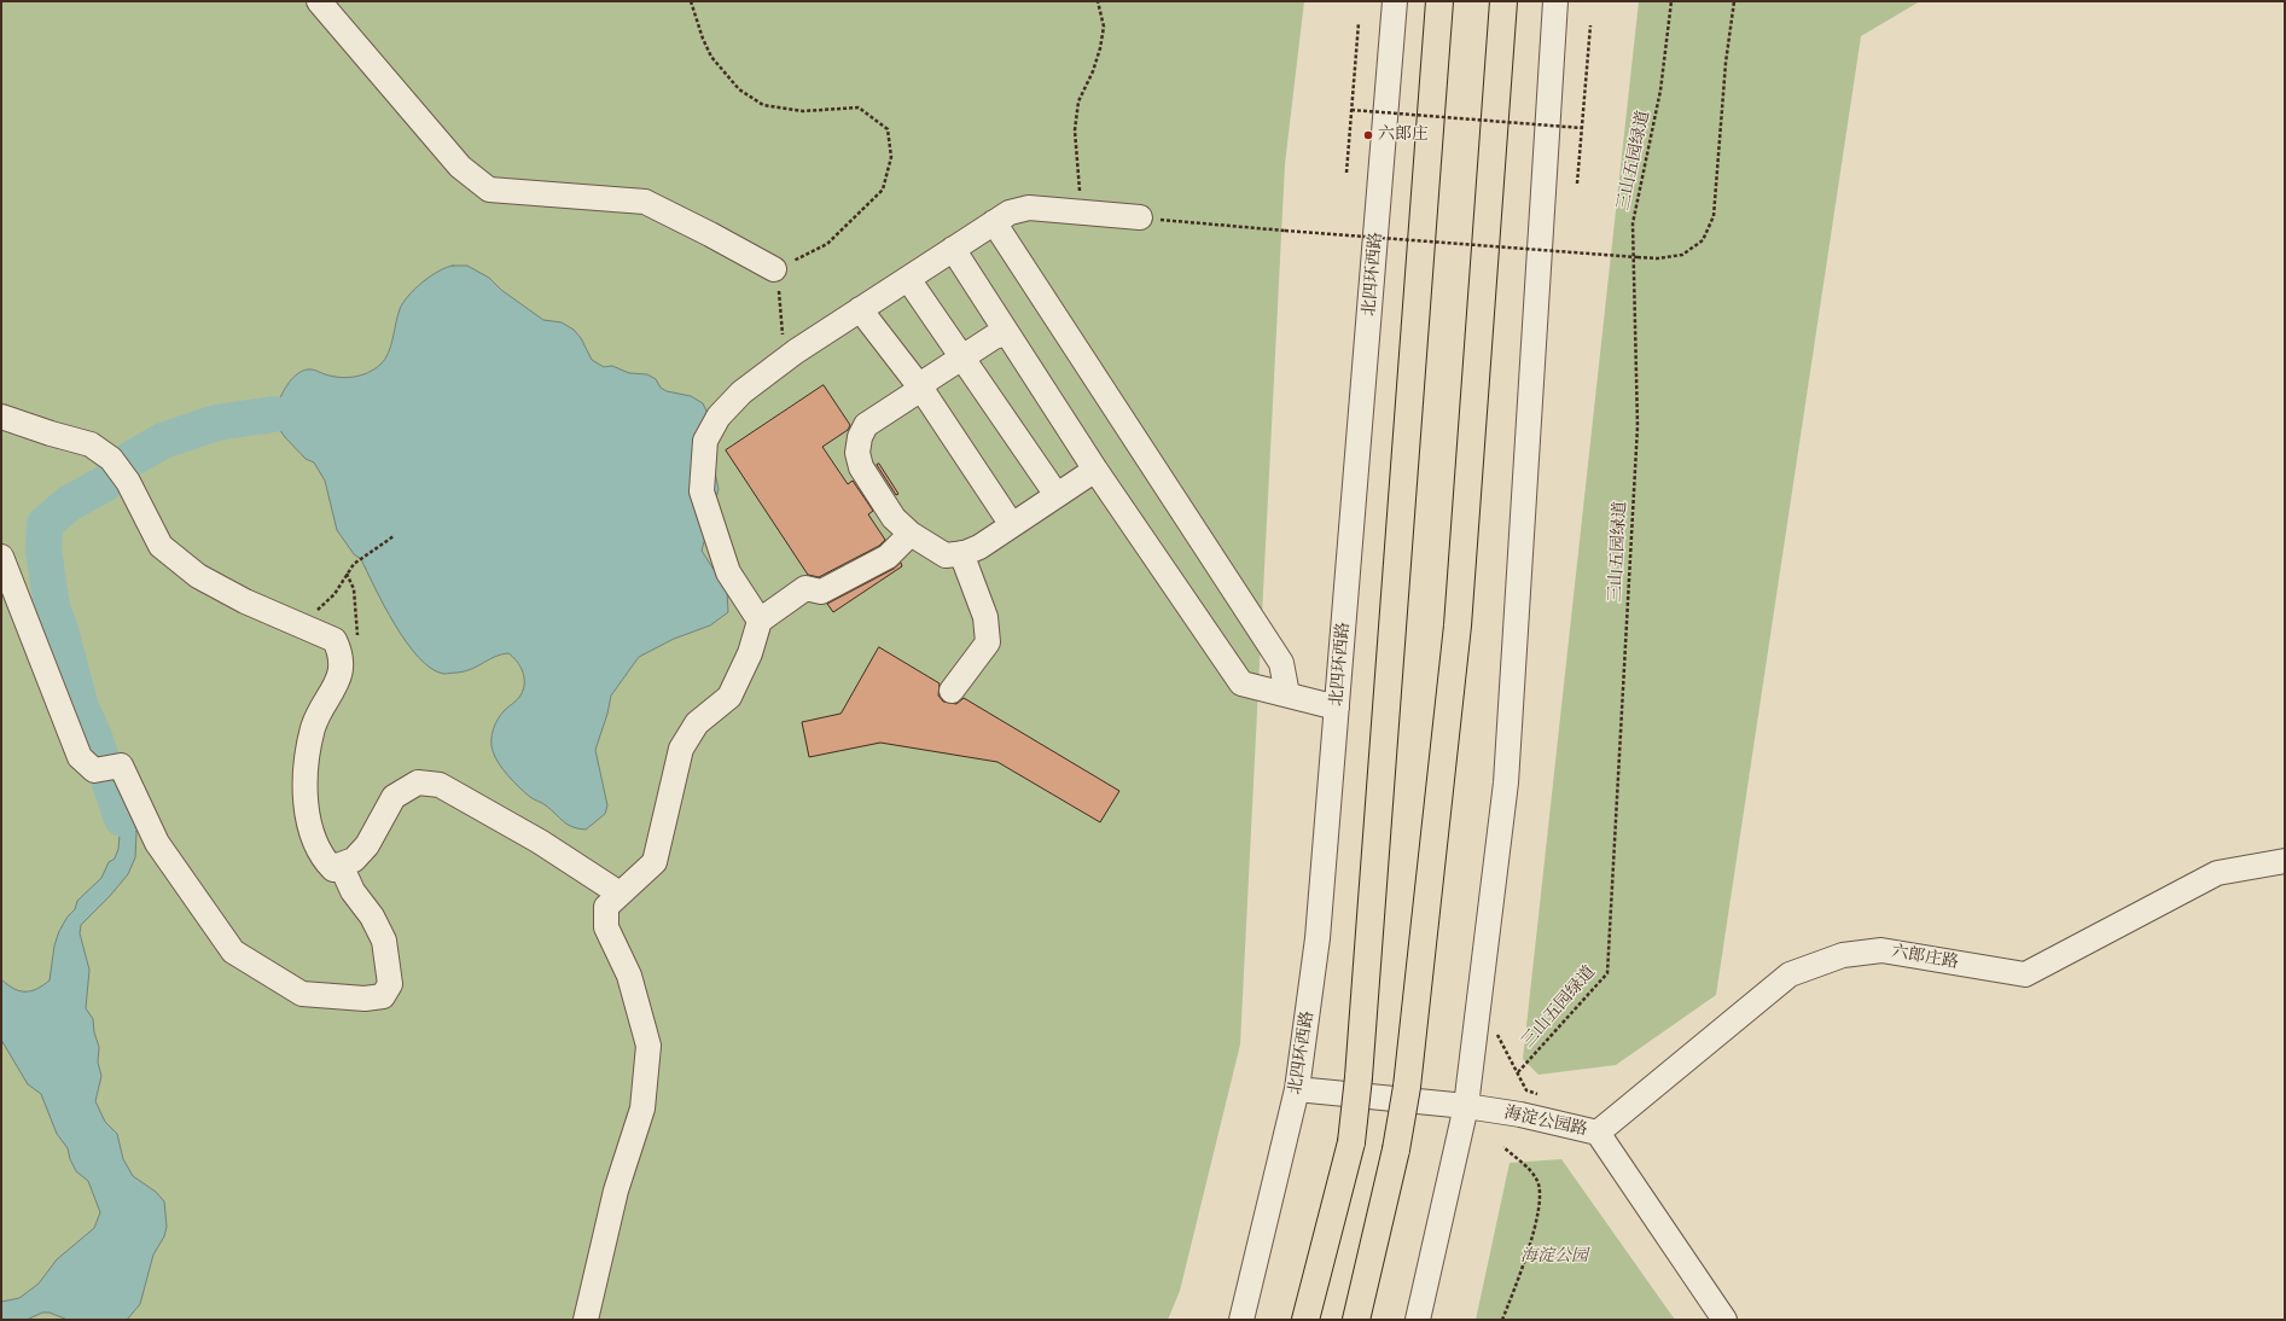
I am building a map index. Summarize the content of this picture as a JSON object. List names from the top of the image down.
{
  "streets": {
    "street": ["北四环西路", "六郎庄路", "海淀公园路"],
    "path": ["三山五园绿道"]
  },
  "crossings": [
    ["北四环西路", "海淀公园路"],
    ["六郎庄路", "海淀公园路"]
  ],
  "parks": ["海淀公园"],
  "places": ["六郎庄"]
}
